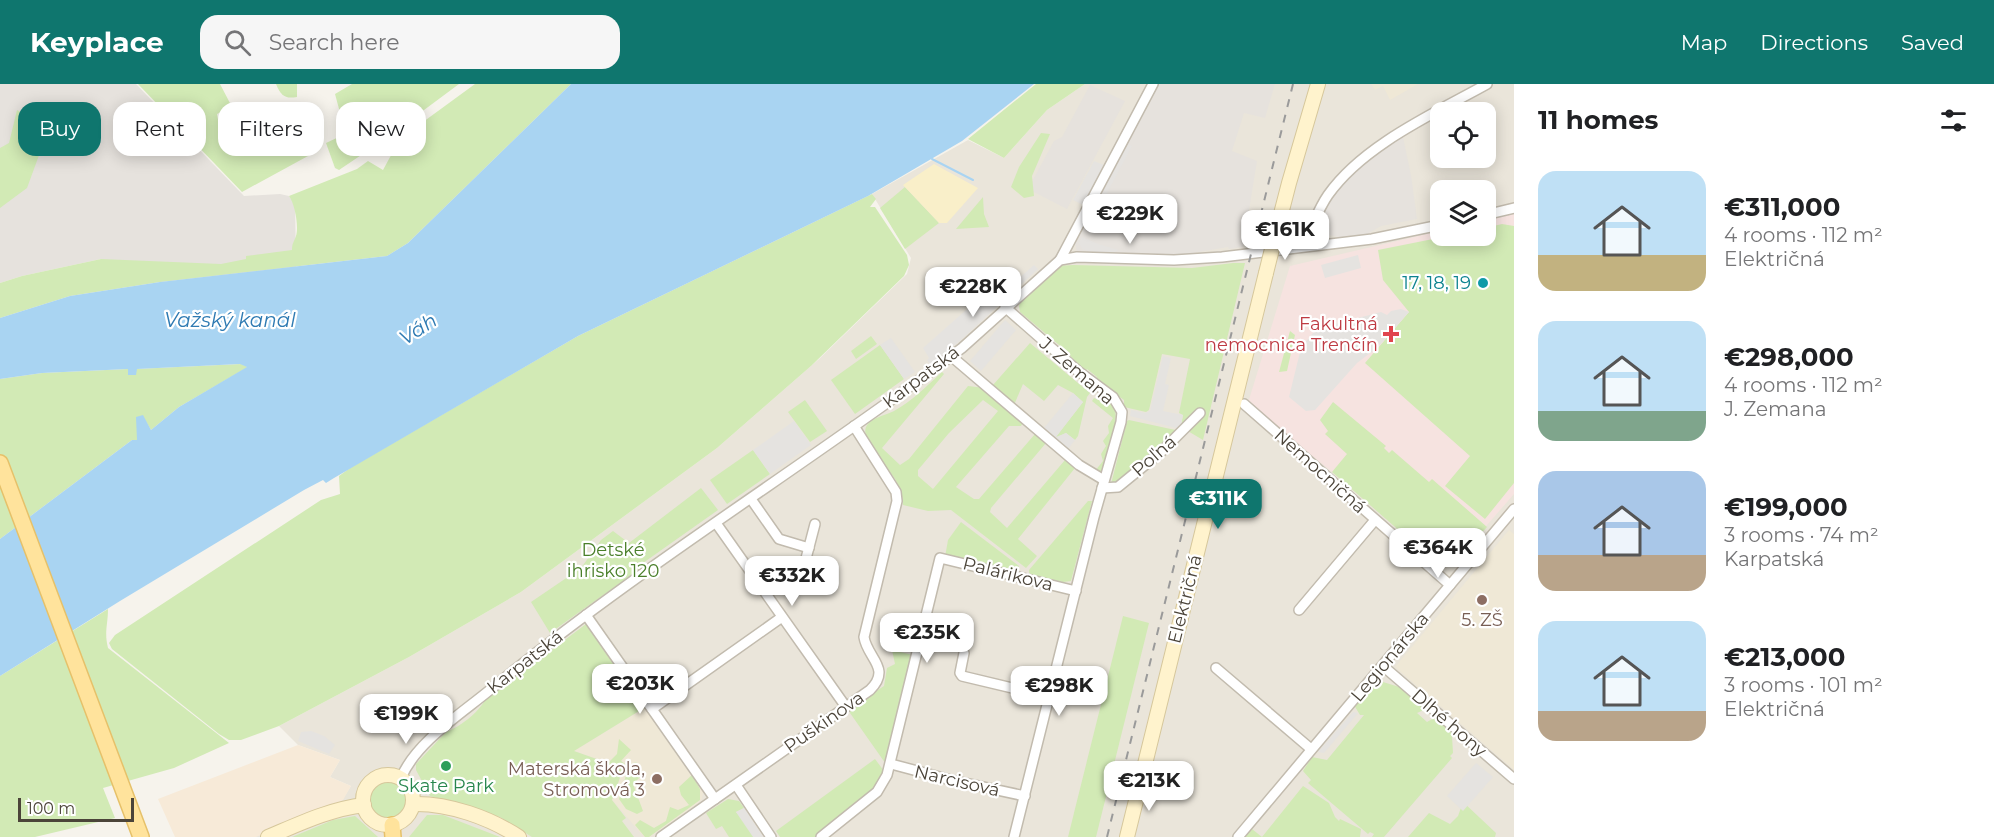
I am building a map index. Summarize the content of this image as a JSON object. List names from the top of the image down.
{
  "streets": {
    "main road": ["Električná"],
    "street": [
      "J. Zemana",
      "Karpatská",
      "Poľná",
      "Nemocničná",
      "Palárikova",
      "Legionárska",
      "Puškinova",
      "Dlhé hony",
      "Narcisová"
    ]
  },
  "crossings": [
    ["J. Zemana", "Karpatská"],
    ["J. Zemana", "Poľná"],
    ["J. Zemana", "Palárikova"],
    ["J. Zemana", "Narcisová"],
    ["Karpatská", "Puškinova"],
    ["Nemocničná", "Legionárska"],
    ["Palárikova", "Narcisová"],
    ["Legionárska", "Dlhé hony"]
  ],
  "water": ["Važský kanál", "Váh"],
  "parks": ["Detské ihrisko 120"],
  "places": {
    "other": [
      "17, 18, 19",
      "5. ZŠ",
      "Skate Park",
      "Materská škola, Stromová 3"
    ],
    "health": ["Fakultná nemocnica Trenčín"]
  },
  "scale_bar": "100 m",
  "page": {
    "header": "Keyplace",
    "search": "Search here",
    "nav": ["Map", "Directions", "Saved"],
    "heading": "11 homes",
    "chip": [
      "Buy",
      "Rent",
      "Filters",
      "New"
    ],
    "list": [
      {
        "name": "€311,000",
        "note": "4 rooms · 112 m² · Električná"
      },
      {
        "name": "€298,000",
        "note": "4 rooms · 112 m² · J. Zemana"
      },
      {
        "name": "€199,000",
        "note": "3 rooms · 74 m² · Karpatská"
      },
      {
        "name": "€213,000",
        "note": "3 rooms · 101 m² · Električná"
      }
    ],
    "price": [
      "€229K",
      "€161K",
      "€228K",
      "€311K",
      "€364K",
      "€332K",
      "€235K",
      "€203K",
      "€298K",
      "€199K",
      "€213K"
    ],
    "scale": "100 m"
  }
}
